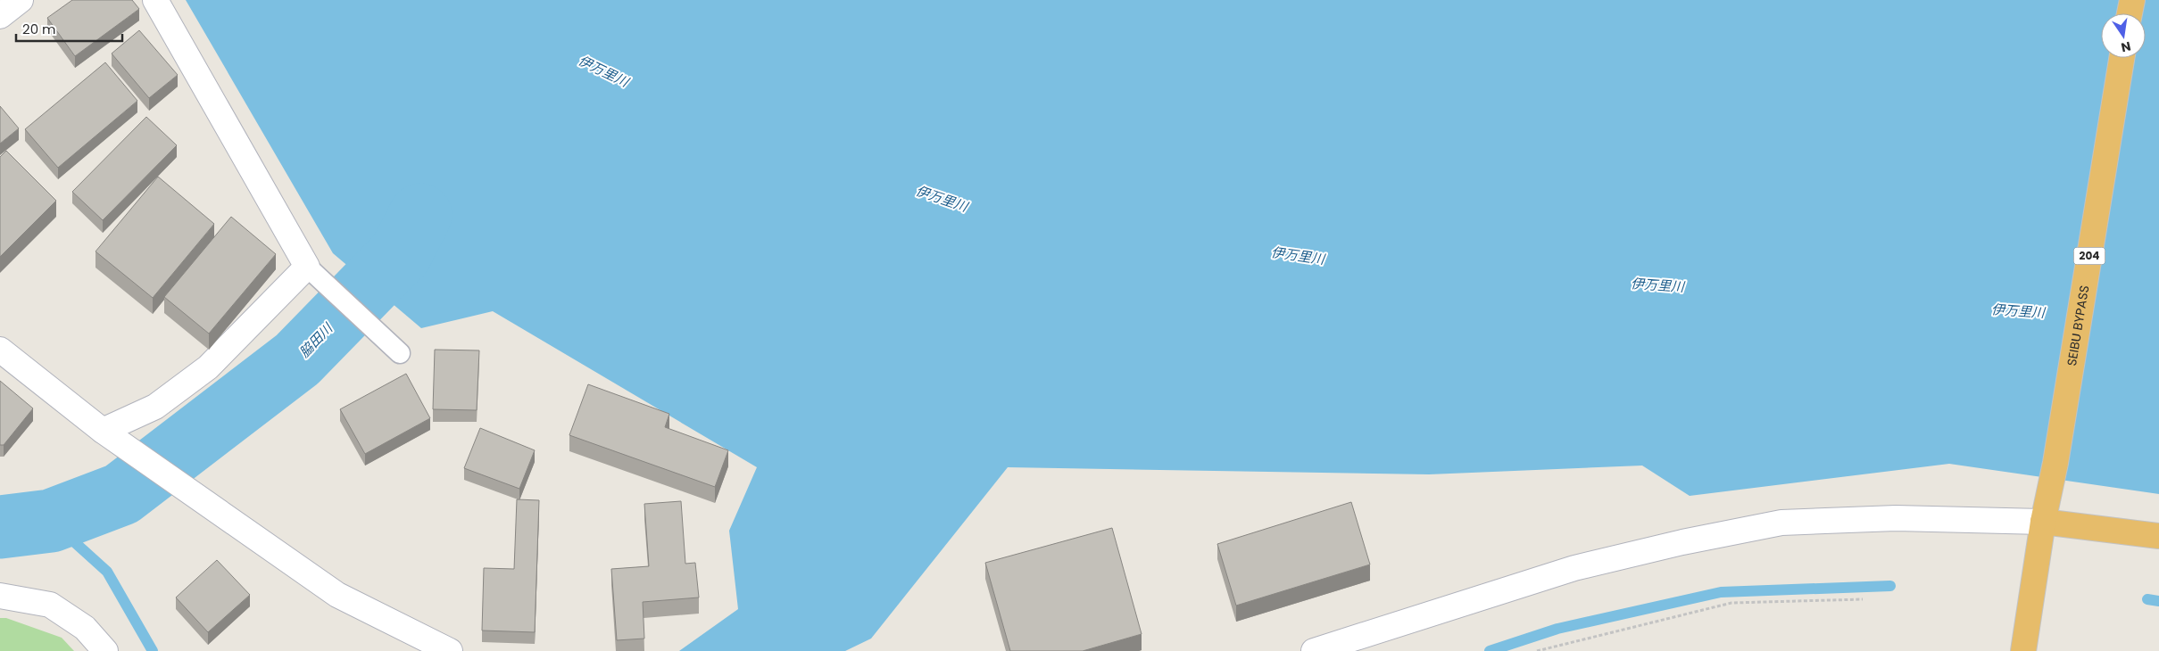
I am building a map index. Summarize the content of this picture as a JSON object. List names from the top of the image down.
{
  "streets": {
    "highway": ["204", "SEIBU BYPASS"]
  },
  "crossings": [
    ["204", "SEIBU BYPASS"]
  ],
  "water": ["伊万里川", "脇田川"],
  "scale_bar": "20 m",
  "north": "bottom"
}
